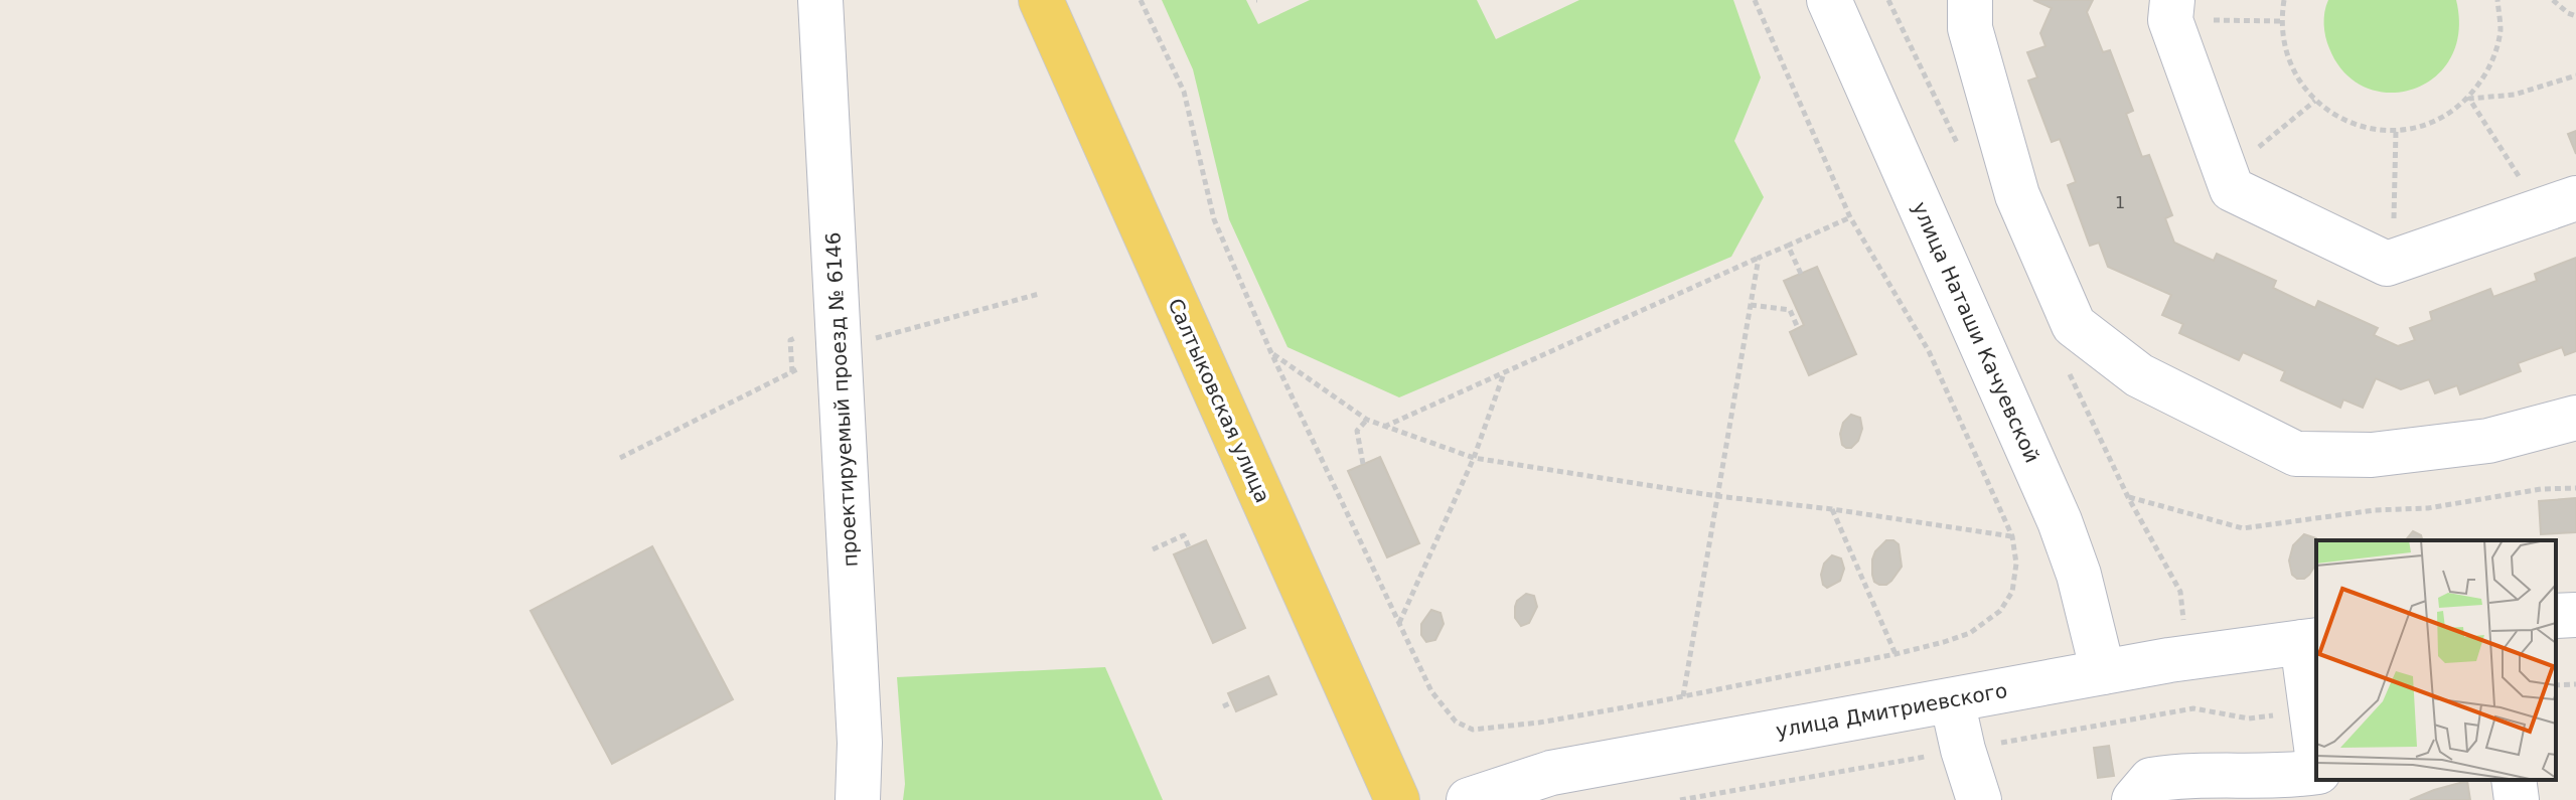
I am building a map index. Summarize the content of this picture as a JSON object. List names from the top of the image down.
{
  "streets": {
    "main road": ["Салтыковская улица"],
    "street": ["улица Наташи Качуевской", "проектируемый проезд № 6146", "улица Дмитриевского"]
  },
  "crossings": [
    ["улица Наташи Качуевской", "улица Дмитриевского"]
  ],
  "house_numbers": ["1"]
}
